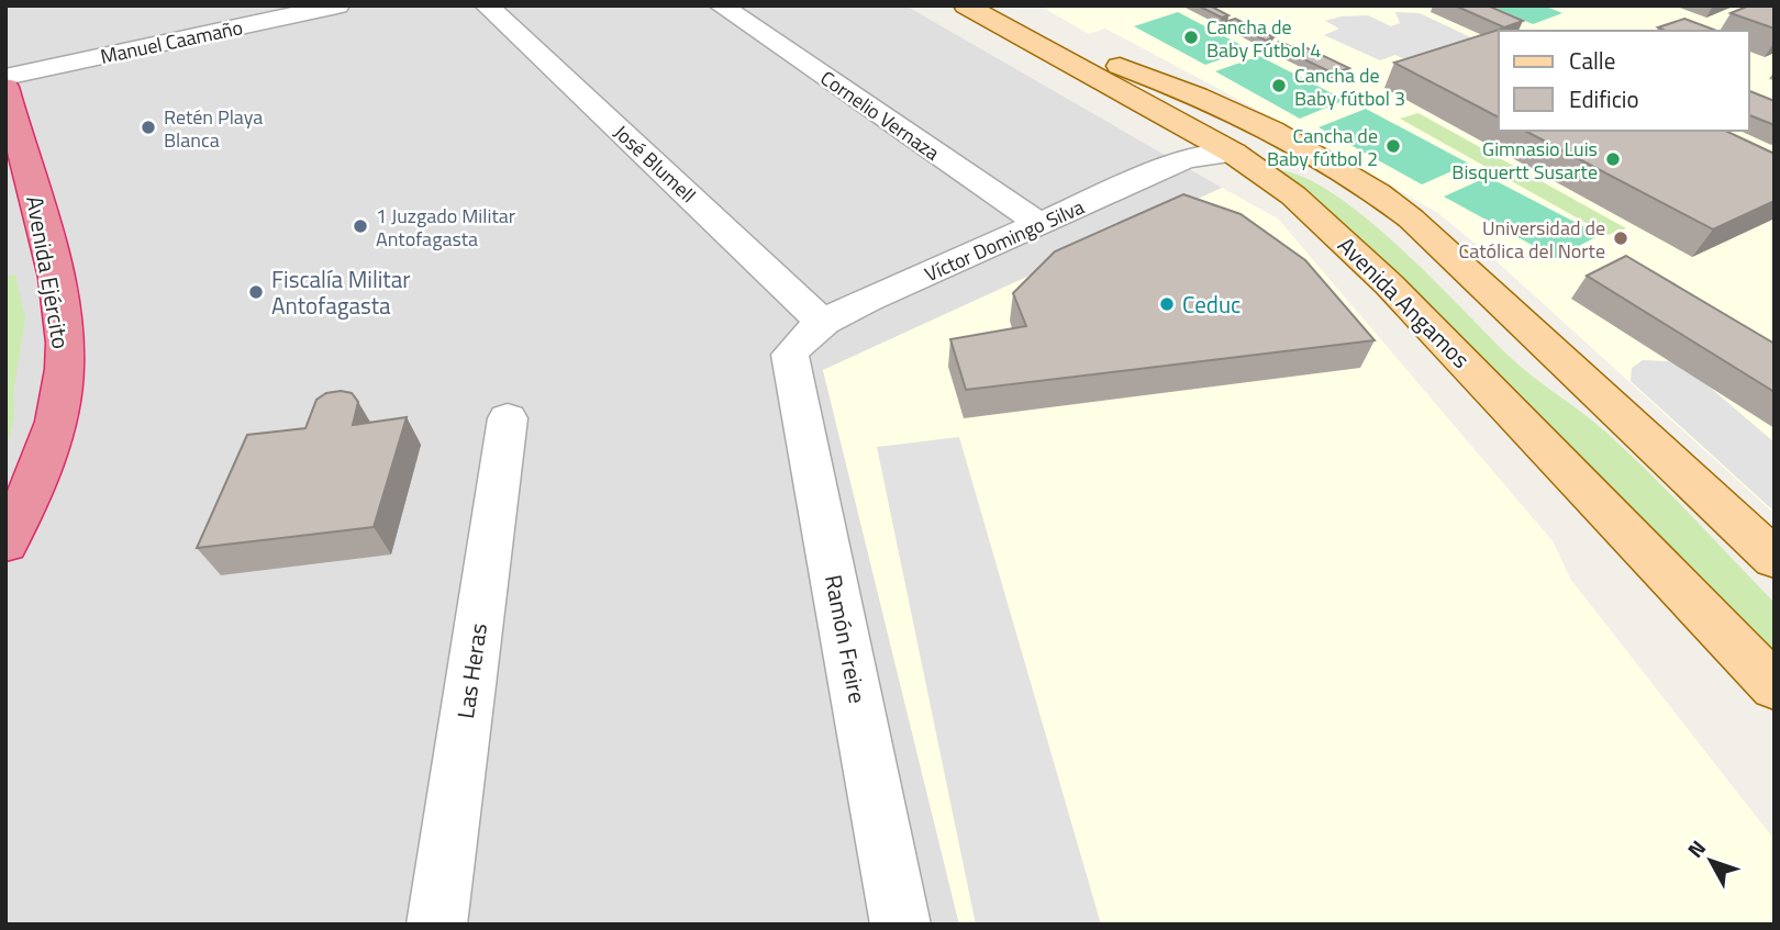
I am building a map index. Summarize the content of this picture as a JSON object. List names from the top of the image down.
{
  "streets": {
    "highway": ["Avenida Ejército"],
    "main road": ["Avenida Angamos"],
    "street": [
      "Manuel Caamaño",
      "Cornelio Vernaza",
      "José Blumell",
      "Víctor Domingo Silva",
      "Ramón Freire",
      "Las Heras"
    ]
  },
  "crossings": [
    ["Cornelio Vernaza", "Víctor Domingo Silva"],
    ["José Blumell", "Víctor Domingo Silva"],
    ["José Blumell", "Ramón Freire"],
    ["Víctor Domingo Silva", "Avenida Angamos"],
    ["Víctor Domingo Silva", "Ramón Freire"]
  ],
  "places": [
    "Cancha de Baby Fútbol 4",
    "Cancha de Baby fútbol 3",
    "Retén Playa Blanca",
    "Cancha de Baby fútbol 2",
    "Gimnasio Luis Bisquertt Susarte",
    "1 Juzgado Militar Antofagasta",
    "Universidad de Católica del Norte",
    "Fiscalía Militar Antofagasta",
    "Ceduc"
  ],
  "legend": ["Calle", "Edificio"],
  "north": "top left"
}
